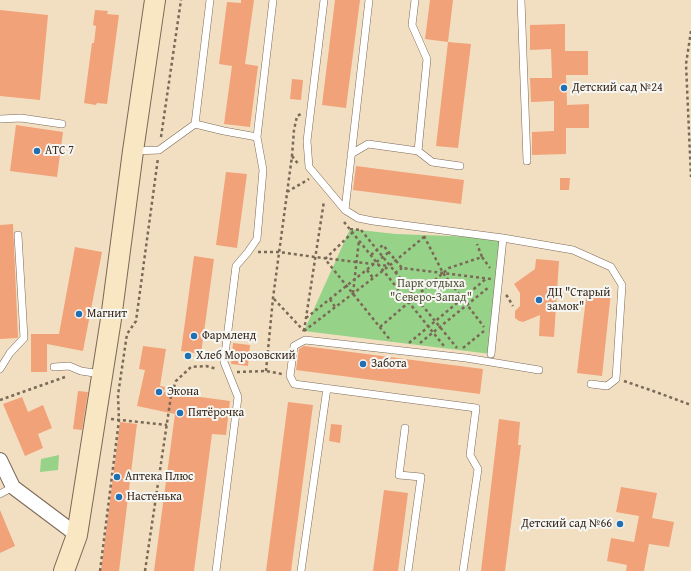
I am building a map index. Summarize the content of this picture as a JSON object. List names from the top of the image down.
{
  "parks": ["Парк отдыха \"Северо-Запад\""],
  "places": [
    "Детский сад №24",
    "АТС 7",
    "ДЦ \"Старый замок\"",
    "Магнит",
    "Фармленд",
    "Хлеб Морозовский",
    "Забота",
    "Экона",
    "Пятёрочка",
    "Аптека Плюс",
    "Настенька",
    "Детский сад №66"
  ]
}
